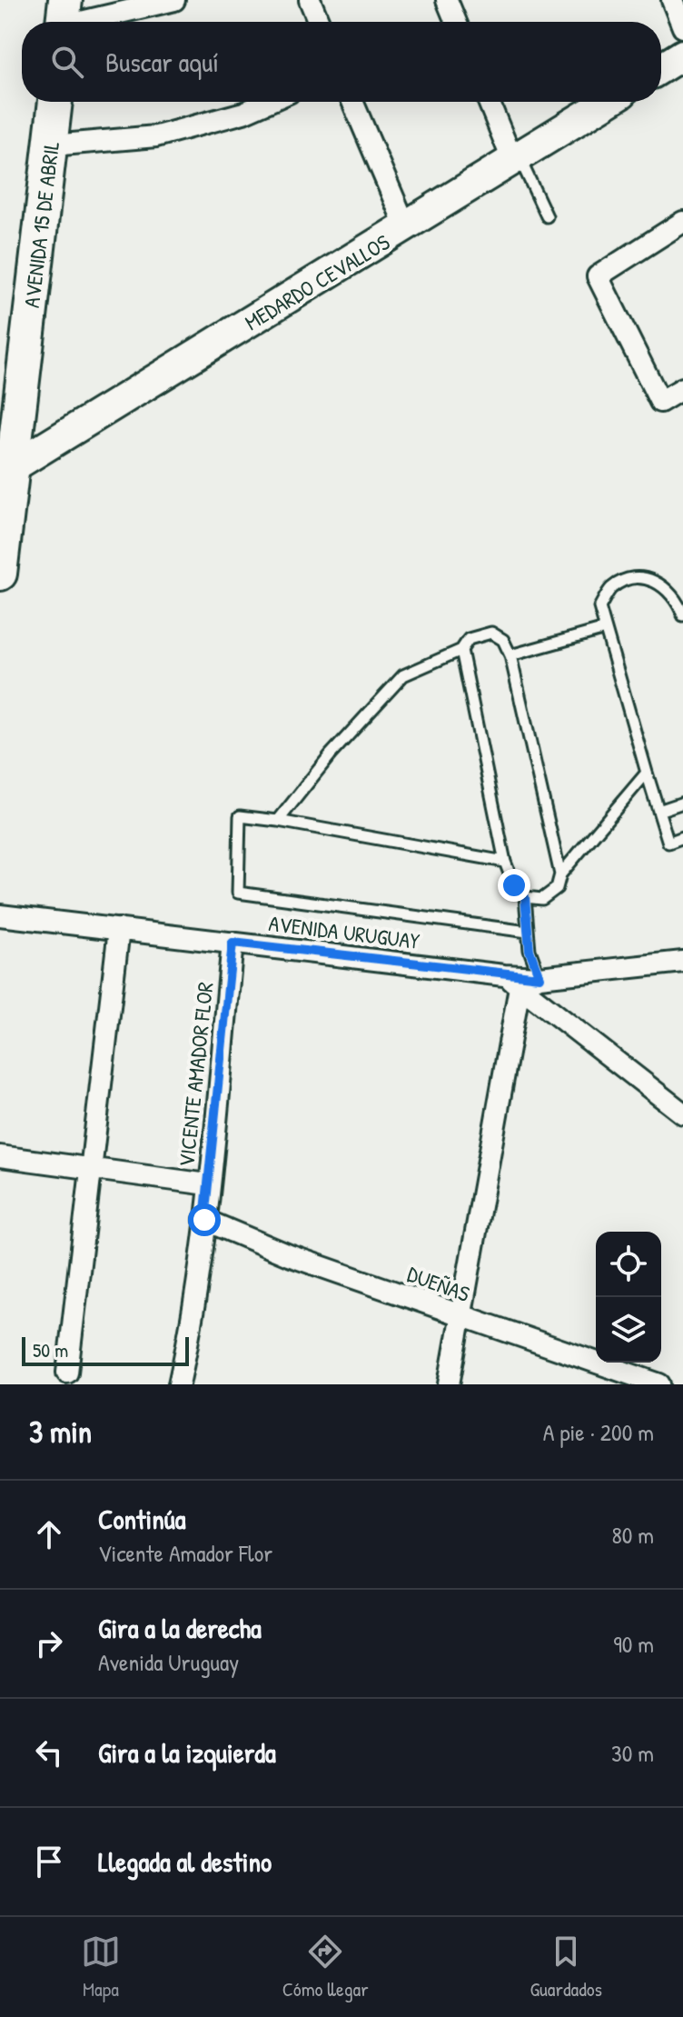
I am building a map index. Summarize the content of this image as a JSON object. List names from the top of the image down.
{
  "streets": {
    "main road": ["AVENIDA 15 DE ABRIL"],
    "street": [
      "MEDARDO CEVALLOS",
      "AVENIDA URUGUAY",
      "VICENTE AMADOR FLOR",
      "DUEÑAS"
    ]
  },
  "crossings": [
    ["AVENIDA 15 DE ABRIL", "MEDARDO CEVALLOS"],
    ["AVENIDA URUGUAY", "VICENTE AMADOR FLOR"],
    ["VICENTE AMADOR FLOR", "DUEÑAS"]
  ],
  "scale_bar": "50 m",
  "page": {
    "search": "Buscar aquí",
    "scale": "50 m",
    "heading": ["3 min", "A pie · 200 m"],
    "list": [
      ["Continúa", "Vicente Amador Flor", "80 m"],
      ["Gira a la derecha", "Avenida Uruguay", "90 m"],
      ["Gira a la izquierda", "30 m"],
      "Llegada al destino"
    ],
    "nav": ["Mapa", "Cómo llegar", "Guardados"]
  }
}
